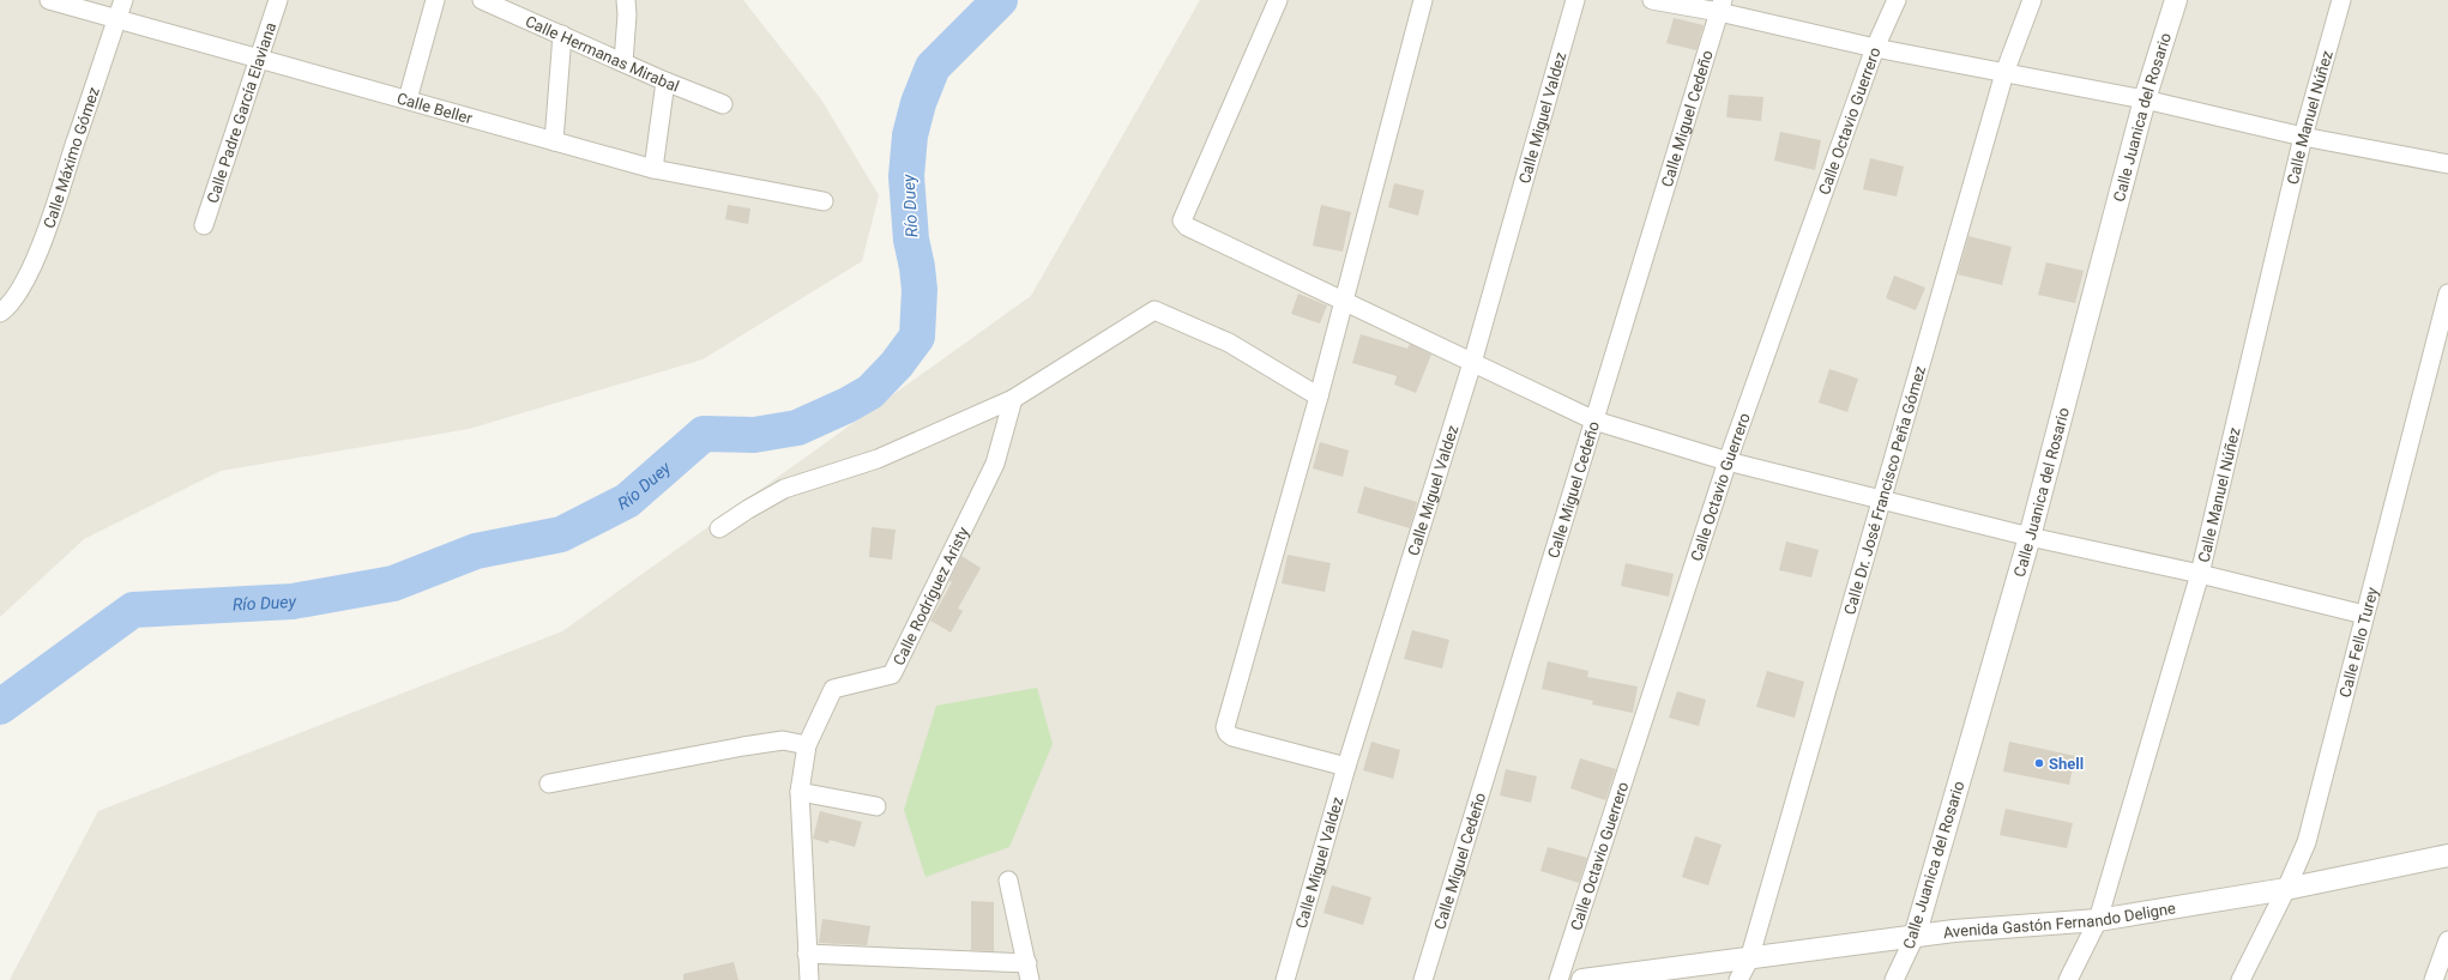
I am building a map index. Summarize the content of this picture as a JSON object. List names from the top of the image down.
{
  "streets": {
    "street": [
      "Calle Hermanas Mirabal",
      "Calle Beller",
      "Calle Padre García Elaviana",
      "Calle Juanica del Rosario",
      "Calle Manuel Núñez",
      "Calle Miguel Valdez",
      "Calle Miguel Cedeño",
      "Calle Octavio Guerrero",
      "Calle Máximo Gómez",
      "Calle Dr. José Francisco Peña Gómez",
      "Calle Rodríguez Aristy",
      "Calle Fello Turey",
      "Avenida Gastón Fernando Deligne"
    ]
  },
  "crossings": [
    ["Calle Beller", "Calle Padre García Elaviana"],
    ["Calle Beller", "Calle Máximo Gómez"],
    ["Calle Juanica del Rosario", "Avenida Gastón Fernando Deligne"],
    ["Calle Manuel Núñez", "Avenida Gastón Fernando Deligne"],
    ["Calle Dr. José Francisco Peña Gómez", "Avenida Gastón Fernando Deligne"],
    ["Calle Fello Turey", "Avenida Gastón Fernando Deligne"]
  ],
  "water": ["Río Duey"],
  "places": ["Shell"]
}
